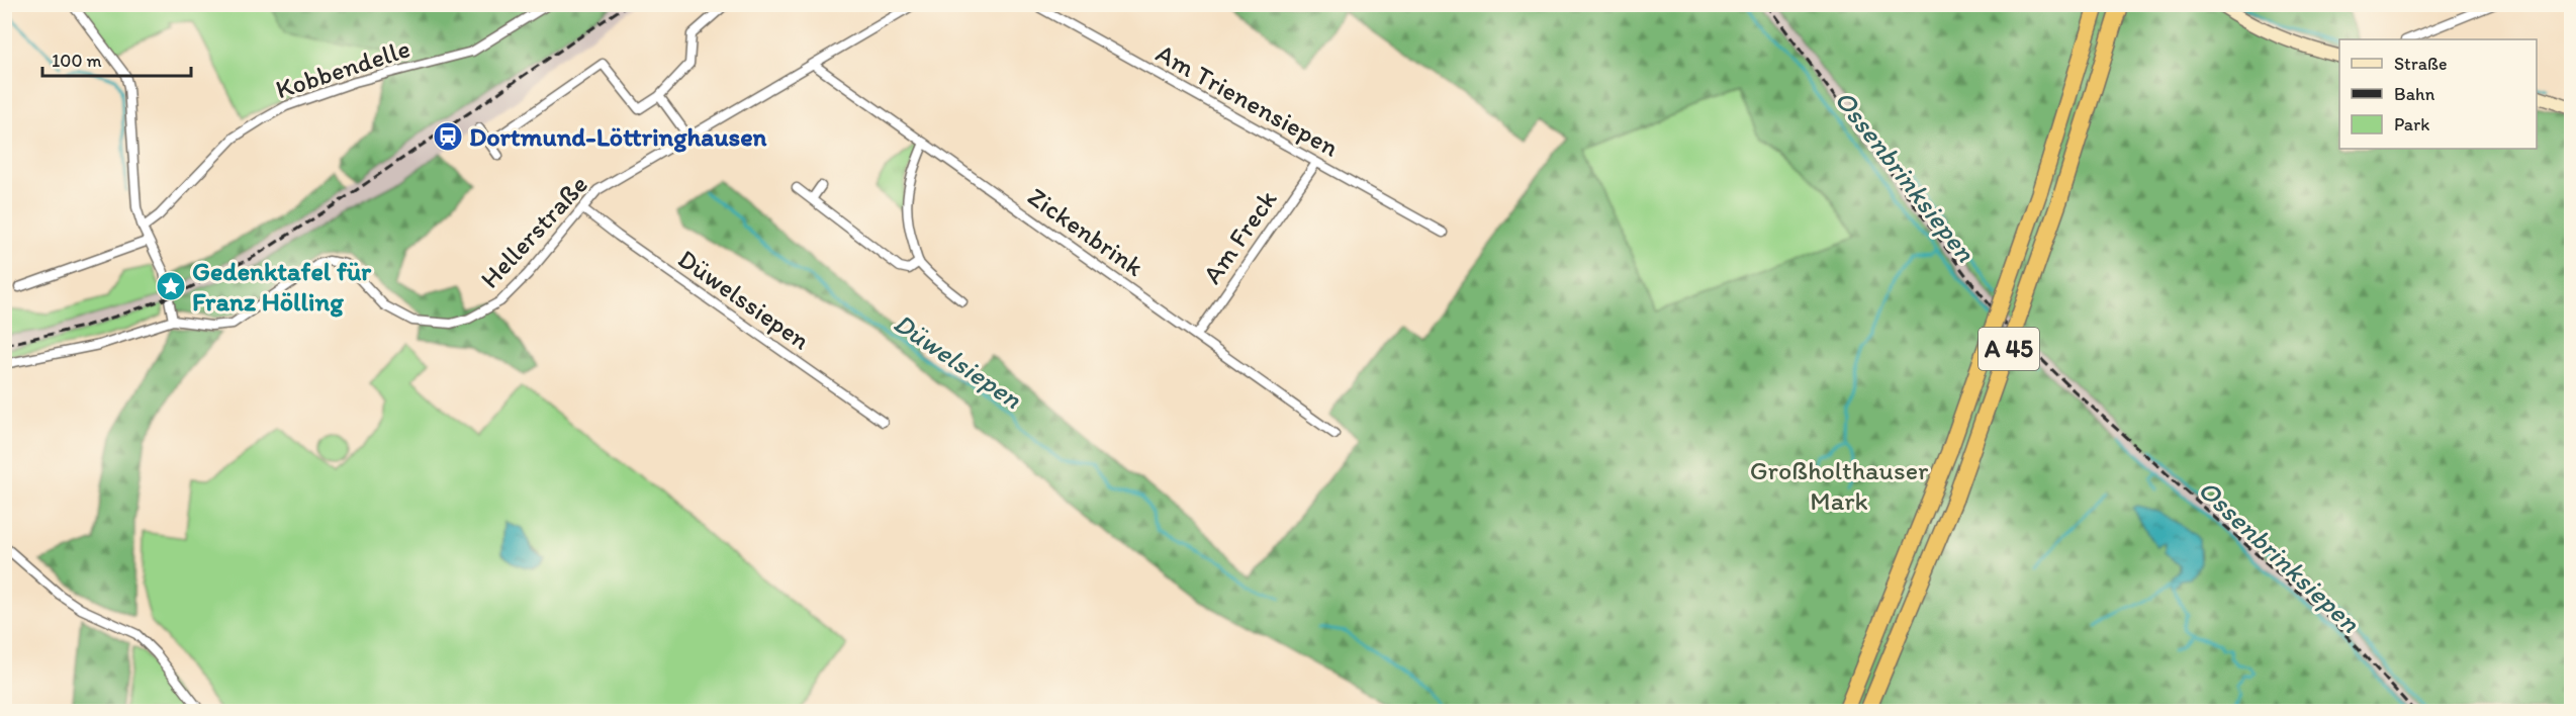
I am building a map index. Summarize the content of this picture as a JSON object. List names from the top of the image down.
{
  "streets": {
    "highway": ["A 45"],
    "street": [
      "Kobbendelle",
      "Am Trienensiepen",
      "Hellerstraße",
      "Zickenbrink",
      "Am Freck",
      "Düwelssiepen"
    ]
  },
  "crossings": [
    ["Am Trienensiepen", "Am Freck"],
    ["Hellerstraße", "Zickenbrink"],
    ["Hellerstraße", "Düwelssiepen"],
    ["Zickenbrink", "Am Freck"]
  ],
  "water": ["Ossenbrinksiepen", "Düwelsiepen"],
  "parks": ["Großholthauser Mark"],
  "places": {
    "station": ["Dortmund-Löttringhausen"],
    "place": ["Gedenktafel für Franz Hölling"]
  },
  "legend": ["Straße", "Bahn", "Park"],
  "scale_bar": "100 m"
}
